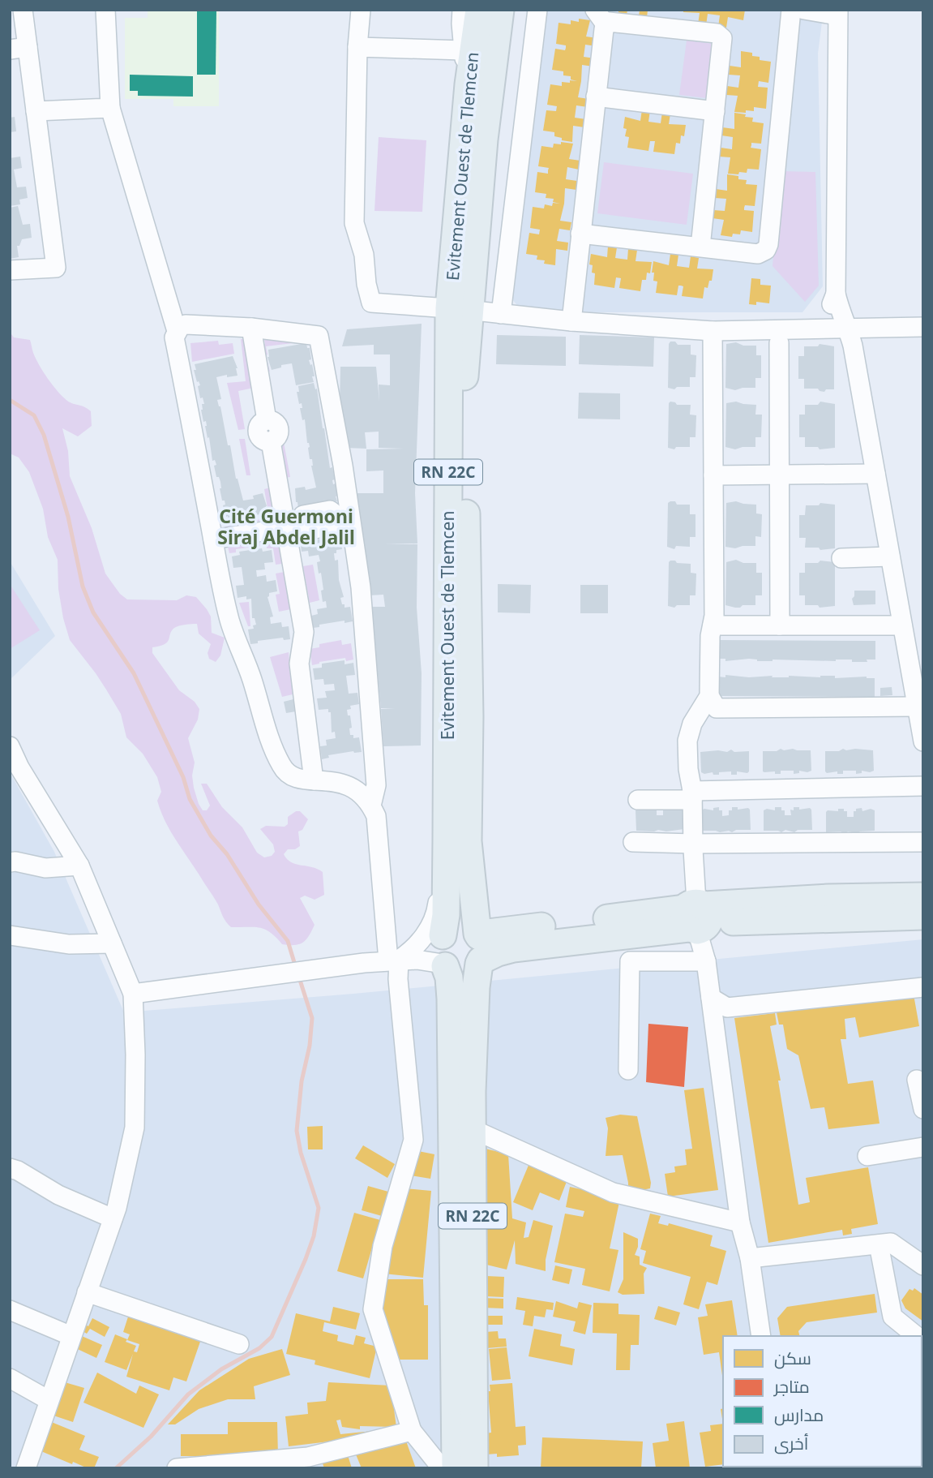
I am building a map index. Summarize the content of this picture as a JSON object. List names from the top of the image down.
{
  "streets": {
    "highway": ["Evitement Ouest de Tlemcen", "RN 22C"]
  },
  "districts": ["Cité Guermoni Siraj Abdel Jalil"],
  "legend": [
    "سكن",
    "متاجر",
    "مدارس",
    "أخرى"
  ]
}
